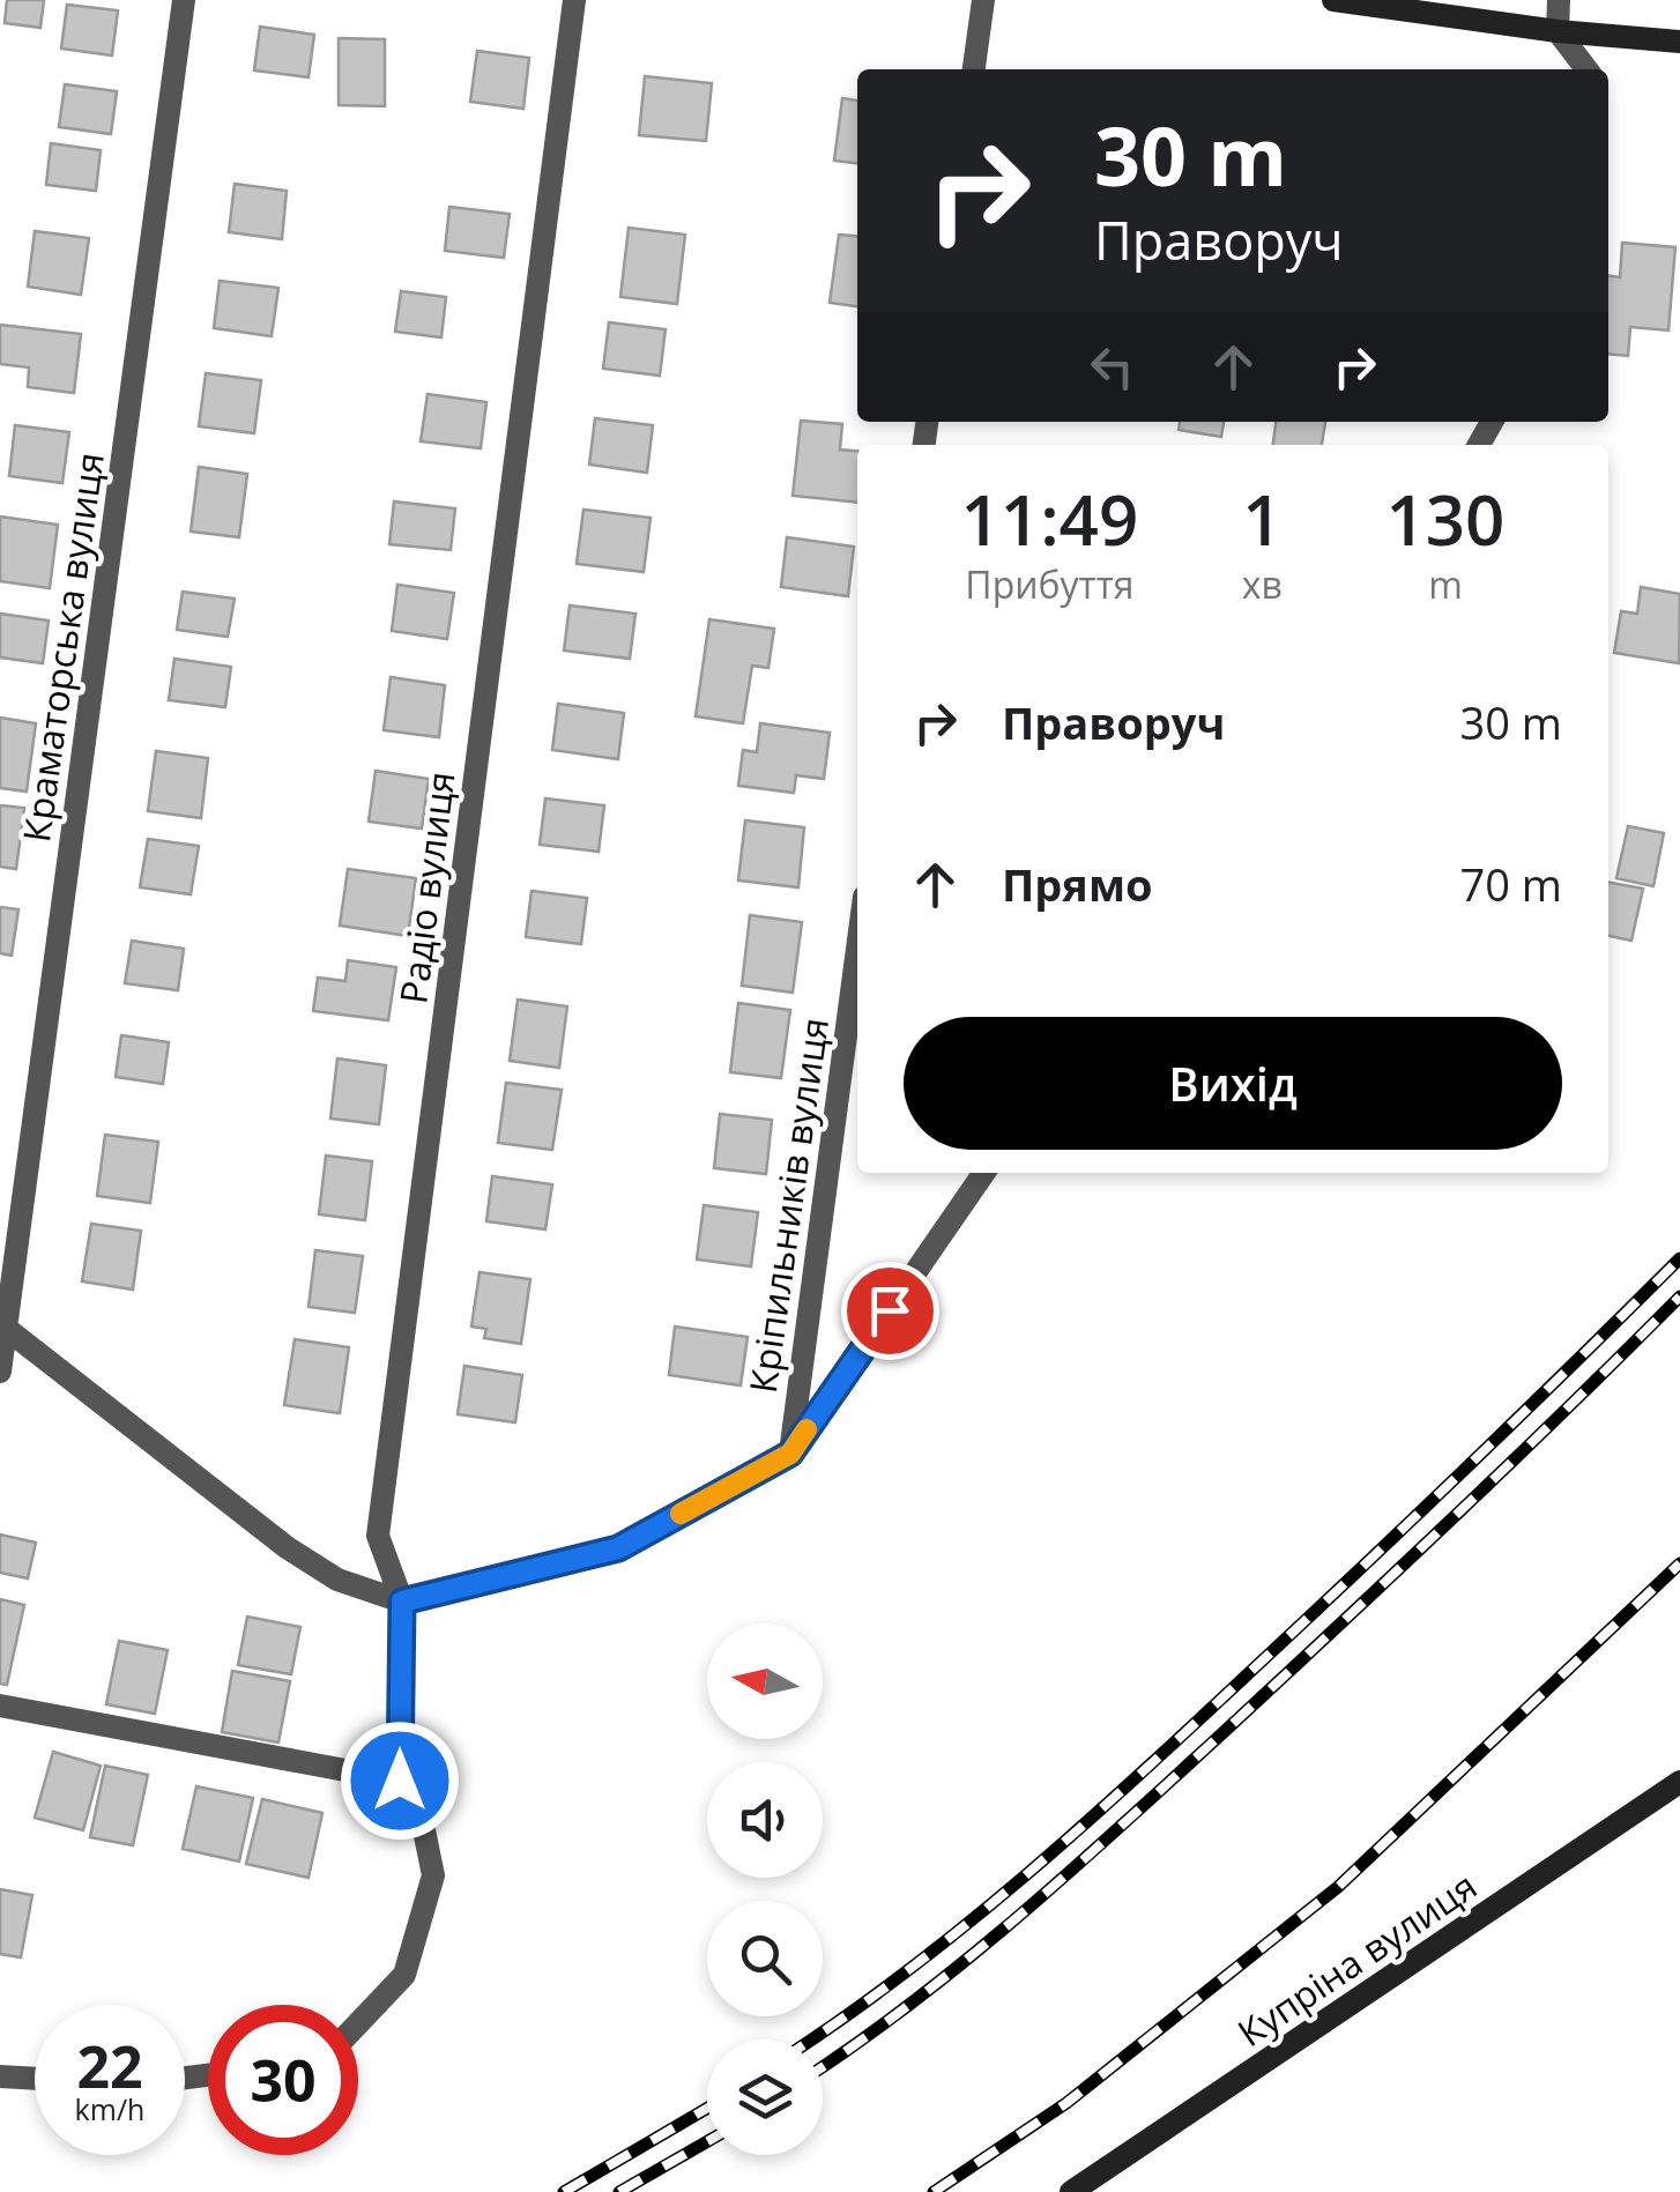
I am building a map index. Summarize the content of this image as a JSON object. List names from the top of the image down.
{
  "streets": {
    "main road": ["Купріна вулиця"],
    "street": ["Краматорська вулиця", "Радіо вулиця", "Кріпильників вулиця"]
  },
  "north": "left",
  "page": {
    "turn": ["30 m", "Праворуч"],
    "eta": [
      "11:49",
      "Прибуття",
      "1",
      "хв",
      "130",
      "m"
    ],
    "list": [
      {
        "name": "Праворуч",
        "value": "30 m"
      },
      {
        "name": "Прямо",
        "value": "70 m"
      }
    ],
    "buttons": "Вихід",
    "speed": "22 km/h",
    "limit": "30"
  }
}
